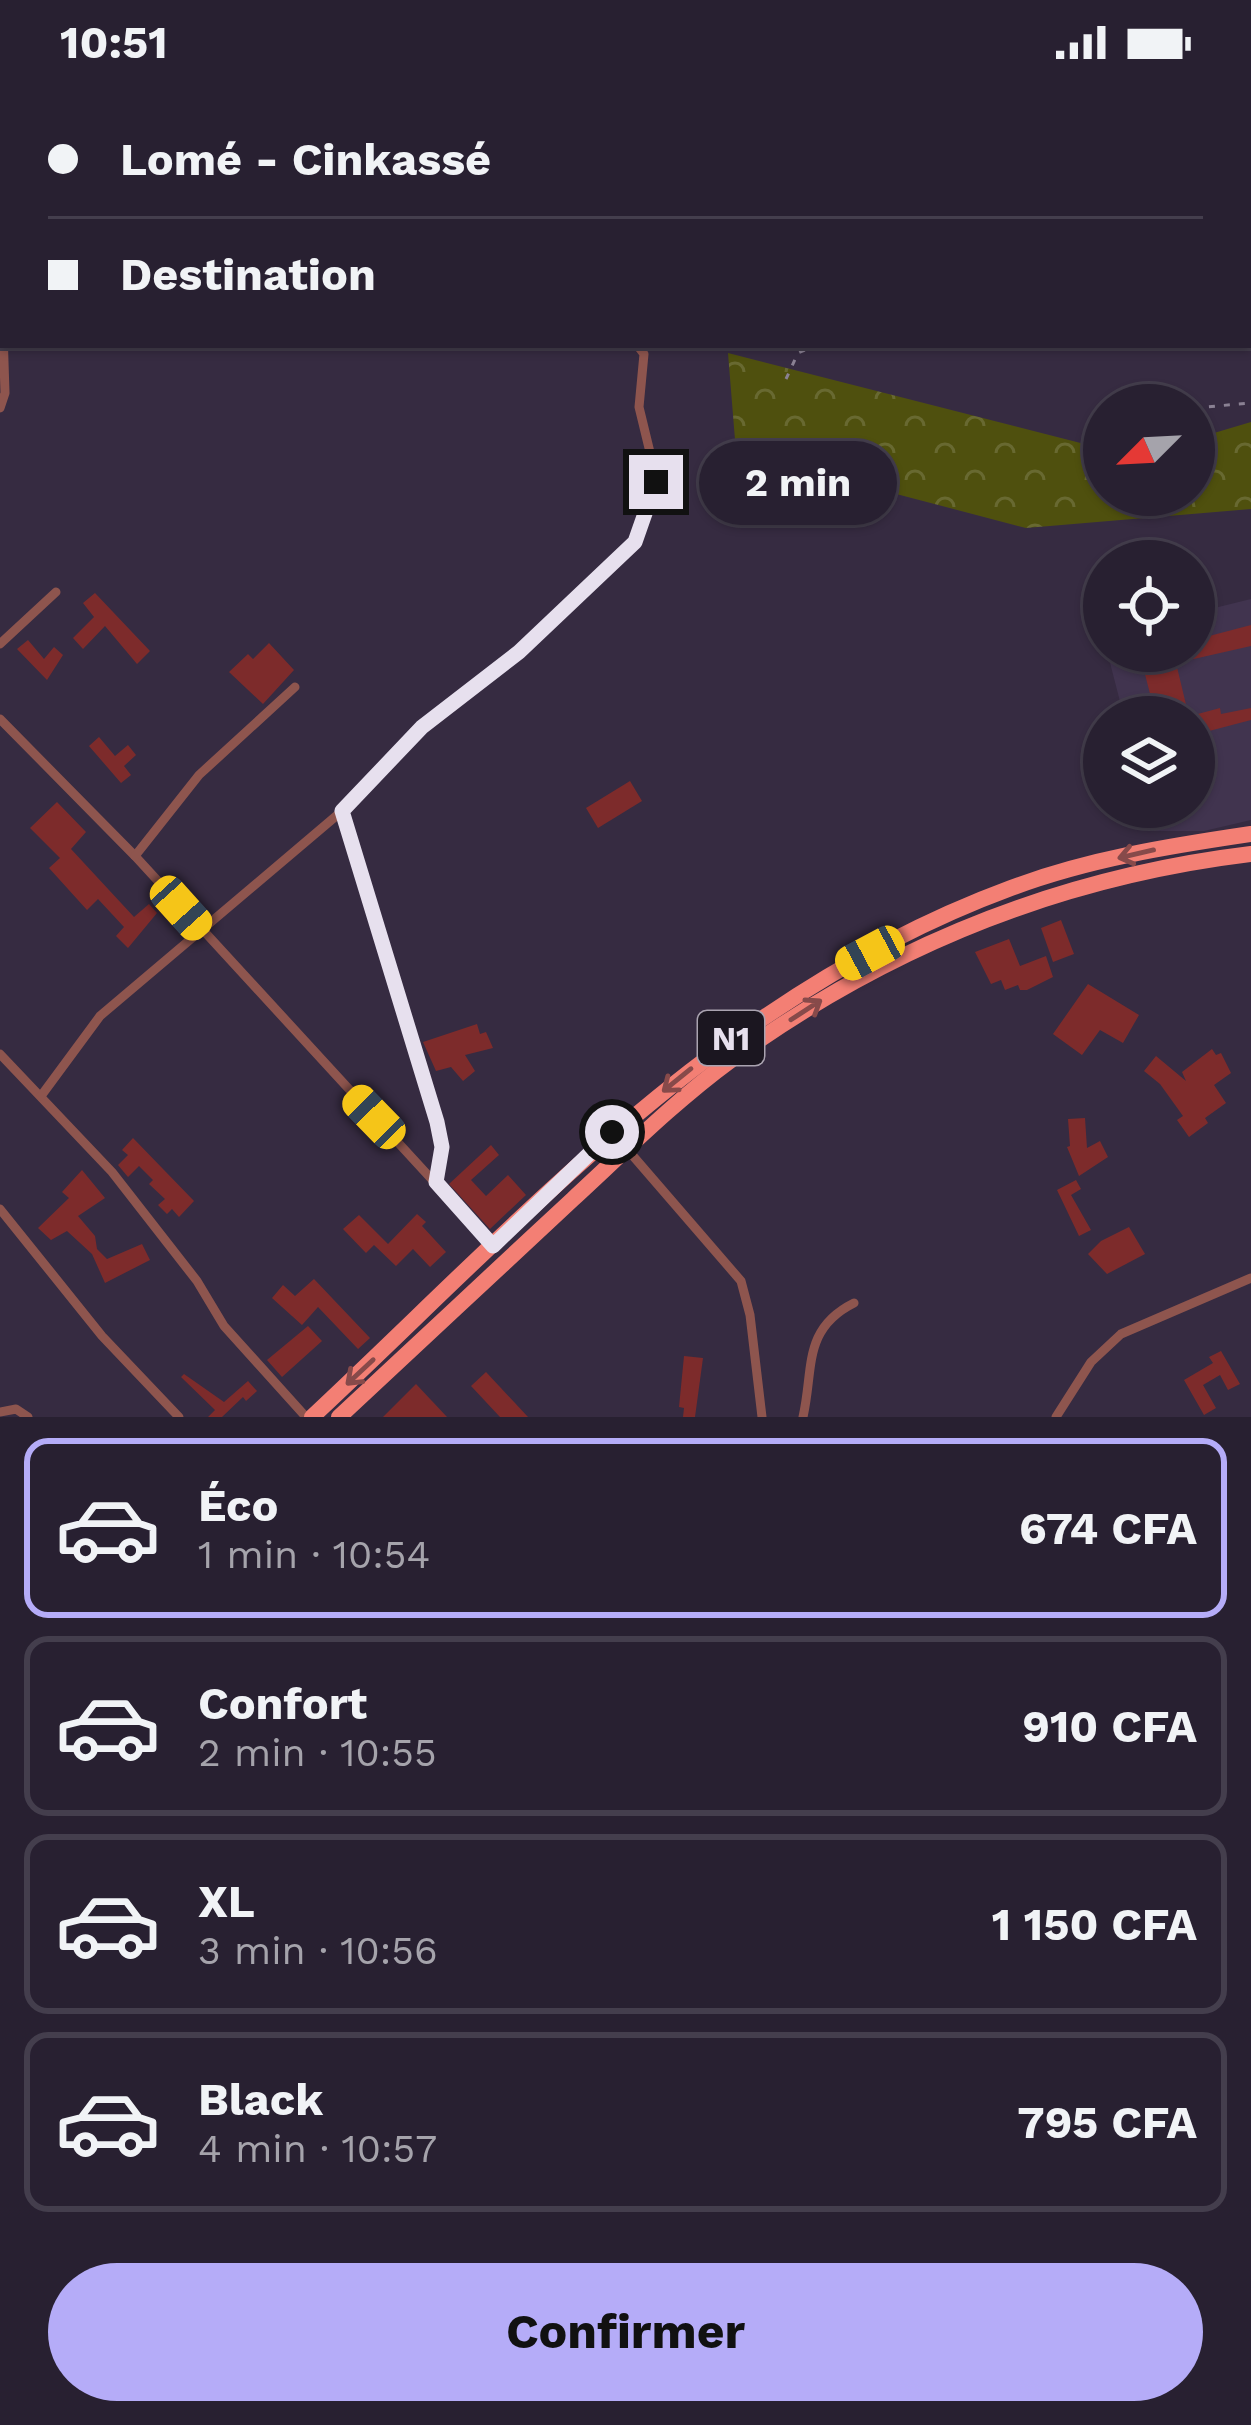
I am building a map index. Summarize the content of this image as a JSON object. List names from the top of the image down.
{
  "streets": {
    "highway": ["N1"]
  },
  "north": "bottom left",
  "page": {
    "status": "10:51",
    "banner": ["Lomé - Cinkassé", "Destination"],
    "bubble": "2 min",
    "list": [
      {
        "name": "Éco",
        "note": "1 min · 10:54",
        "value": "674 CFA"
      },
      {
        "name": "Confort",
        "note": "2 min · 10:55",
        "value": "910 CFA"
      },
      {
        "name": "XL",
        "note": "3 min · 10:56",
        "value": "1 150 CFA"
      },
      {
        "name": "Black",
        "note": "4 min · 10:57",
        "value": "795 CFA"
      }
    ],
    "buttons": "Confirmer"
  }
}
